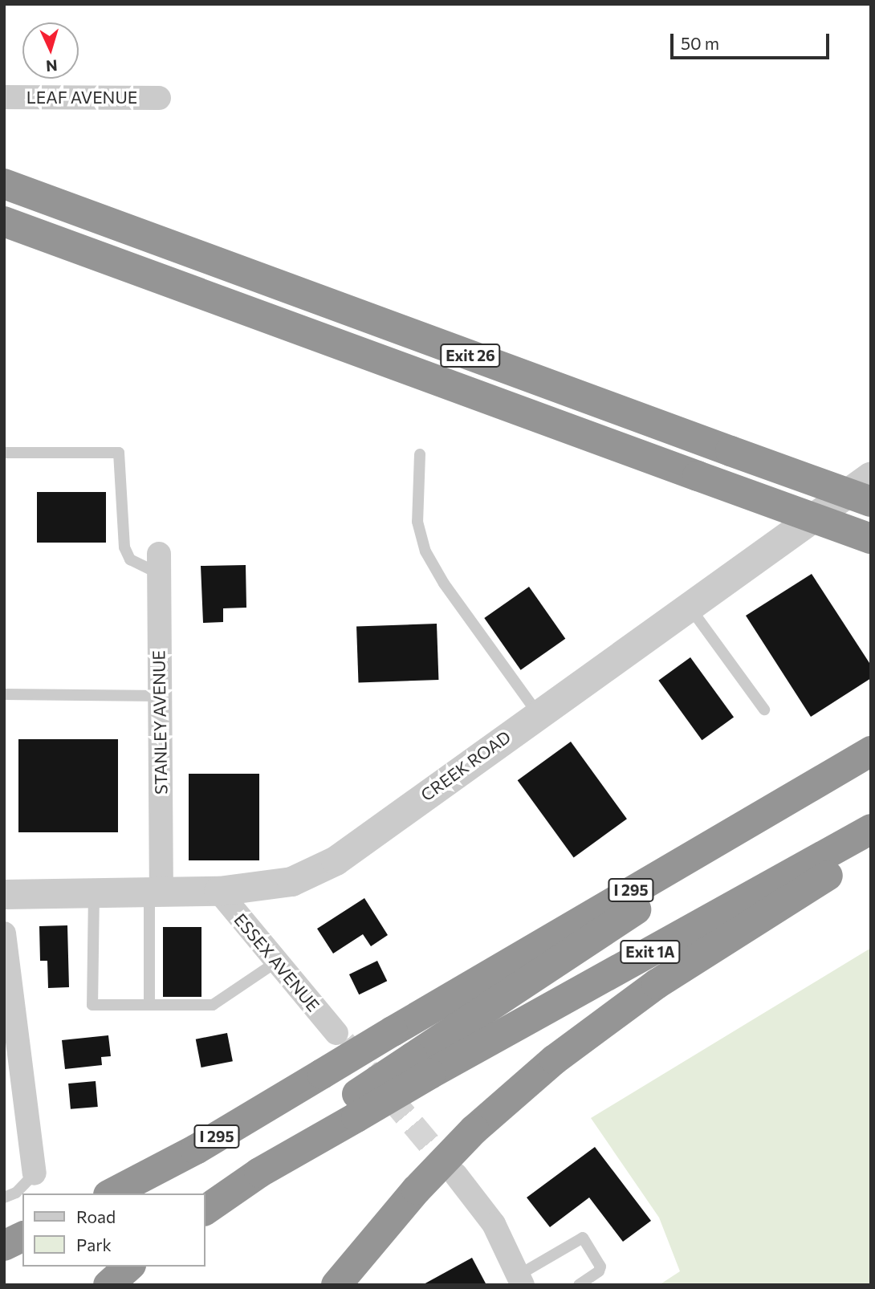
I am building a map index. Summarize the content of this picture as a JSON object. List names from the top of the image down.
{
  "streets": {
    "highway": ["Exit 26", "I 295", "Exit 1A"],
    "street": [
      "LEAF AVENUE",
      "STANLEY AVENUE",
      "CREEK ROAD",
      "ESSEX AVENUE"
    ]
  },
  "crossings": [
    ["STANLEY AVENUE", "CREEK ROAD"],
    ["CREEK ROAD", "ESSEX AVENUE"]
  ],
  "legend": ["Road", "Park"],
  "scale_bar": "50 m",
  "north": "bottom"
}
